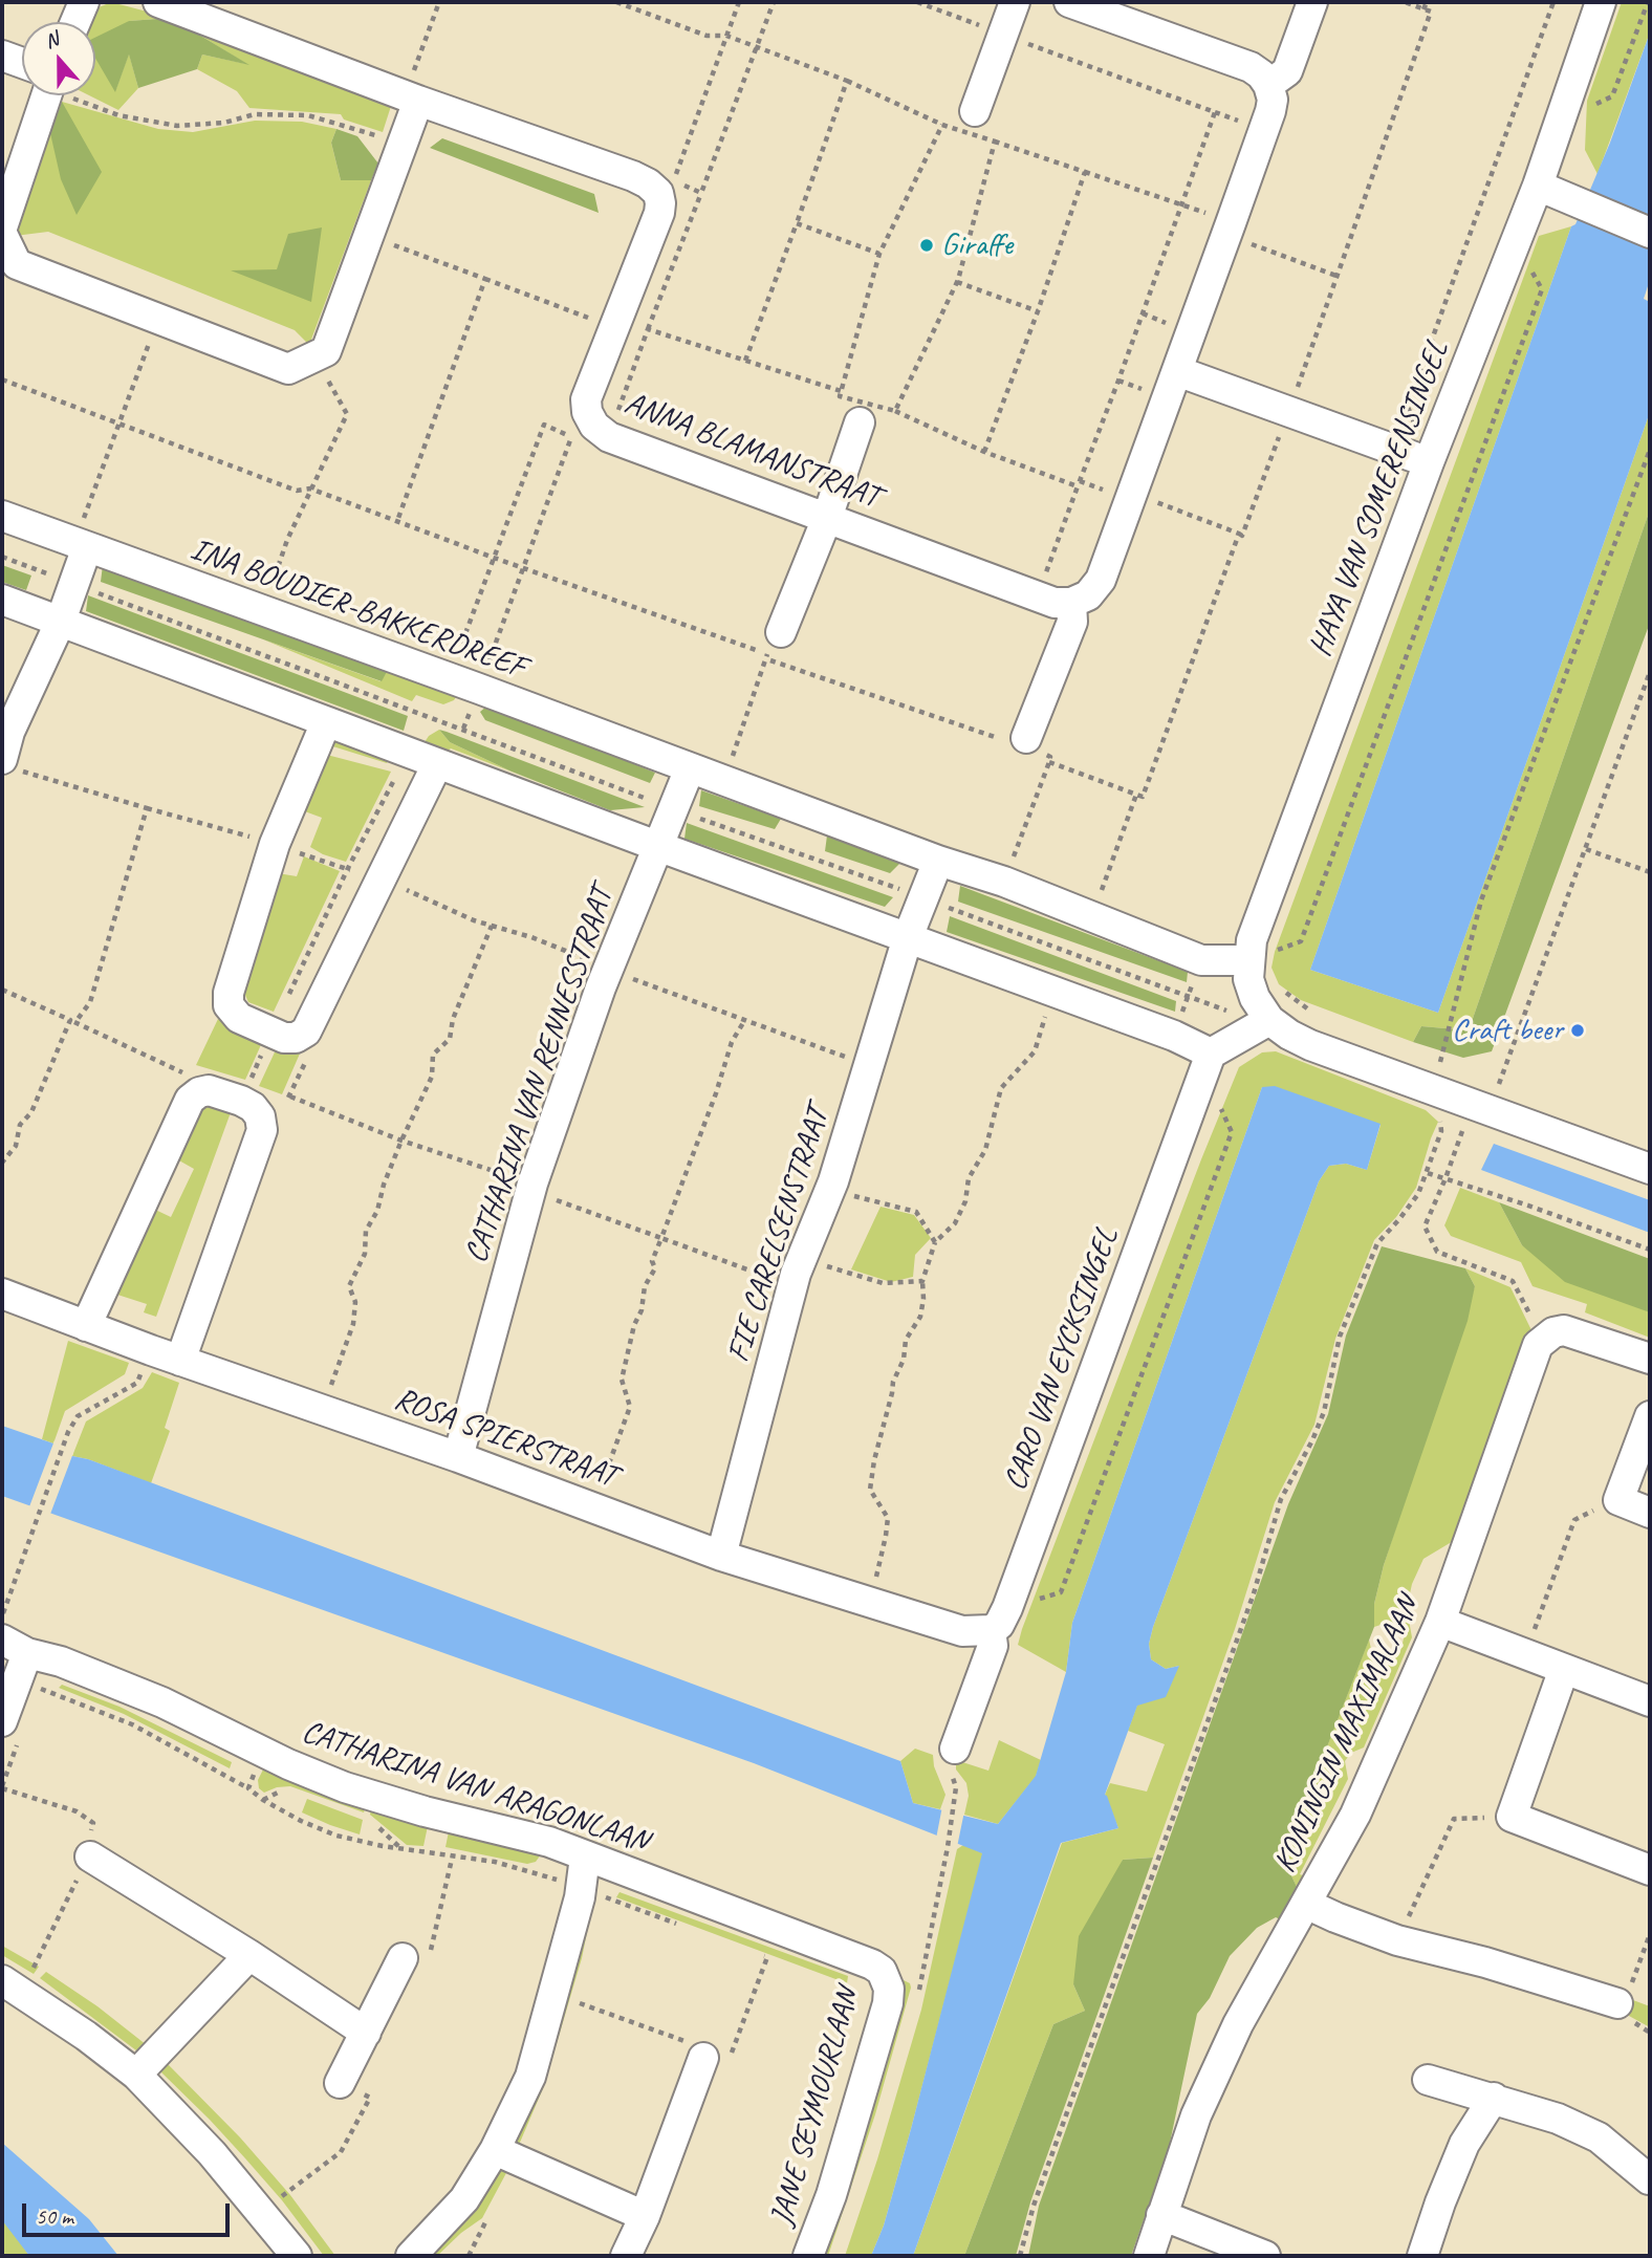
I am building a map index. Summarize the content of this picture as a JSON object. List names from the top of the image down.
{
  "streets": {
    "street": [
      "ANNA BLAMANSTRAAT",
      "HAYA VAN SOMERENSINGEL",
      "INA BOUDIER-BAKKERDREEF",
      "CATHARINA VAN RENNESSTRAAT",
      "FIE CARELSENSTRAAT",
      "CARO VAN EYCKSINGEL",
      "ROSA SPIERSTRAAT",
      "KONINGIN MAXIMALAAN",
      "CATHARINA VAN ARAGONLAAN",
      "JANE SEYMOURLAAN"
    ]
  },
  "crossings": [
    ["HAYA VAN SOMERENSINGEL", "INA BOUDIER-BAKKERDREEF"],
    ["CATHARINA VAN RENNESSTRAAT", "ROSA SPIERSTRAAT"],
    ["FIE CARELSENSTRAAT", "ROSA SPIERSTRAAT"],
    ["CARO VAN EYCKSINGEL", "ROSA SPIERSTRAAT"],
    ["CATHARINA VAN ARAGONLAAN", "JANE SEYMOURLAAN"]
  ],
  "places": ["Giraffe", "Craft beer"],
  "scale_bar": "50 m",
  "north": "top"
}
